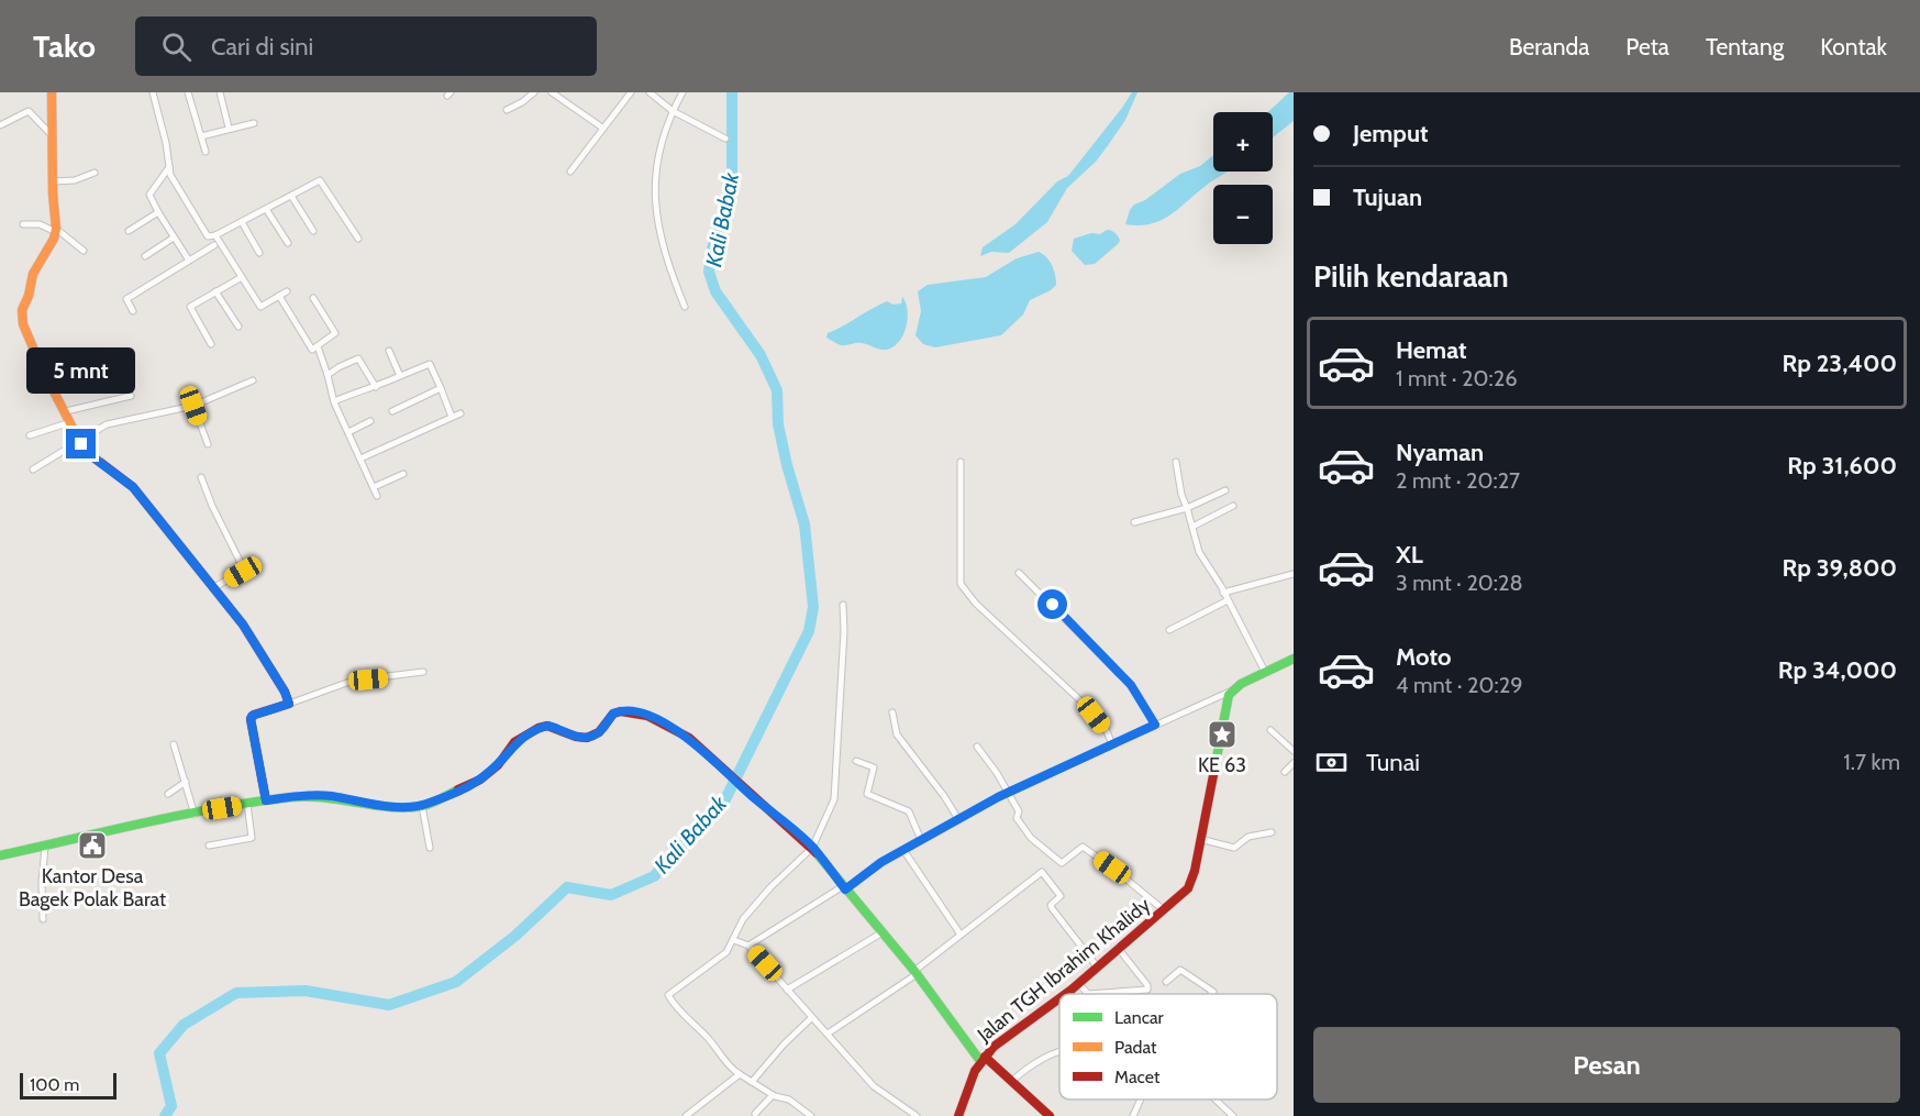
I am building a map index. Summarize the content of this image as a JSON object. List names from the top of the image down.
{
  "streets": {
    "street": ["Jalan TGH Ibrahim Khalidy"]
  },
  "water": ["Kali Babak"],
  "places": {
    "place": ["KE 63"],
    "public building": ["Kantor Desa Bagek Polak Barat"]
  },
  "legend": ["Lancar", "Padat", "Macet"],
  "scale_bar": "100 m",
  "page": {
    "header": "Tako",
    "search": "Cari di sini",
    "nav": [
      "Beranda",
      "Peta",
      "Tentang",
      "Kontak"
    ],
    "banner": ["Jemput", "Tujuan"],
    "map_buttons": ["+", "−"],
    "heading": "Pilih kendaraan",
    "list": [
      {
        "name": "Hemat",
        "note": "1 mnt · 20:26",
        "value": "Rp 23,400"
      },
      {
        "name": "Nyaman",
        "note": "2 mnt · 20:27",
        "value": "Rp 31,600"
      },
      {
        "name": "XL",
        "note": "3 mnt · 20:28",
        "value": "Rp 39,800"
      },
      {
        "name": "Moto",
        "note": "4 mnt · 20:29",
        "value": "Rp 34,000"
      }
    ],
    "bubble": "5 mnt",
    "pay": ["Tunai", "1.7 km"],
    "buttons": "Pesan",
    "scale": "100 m"
  }
}
